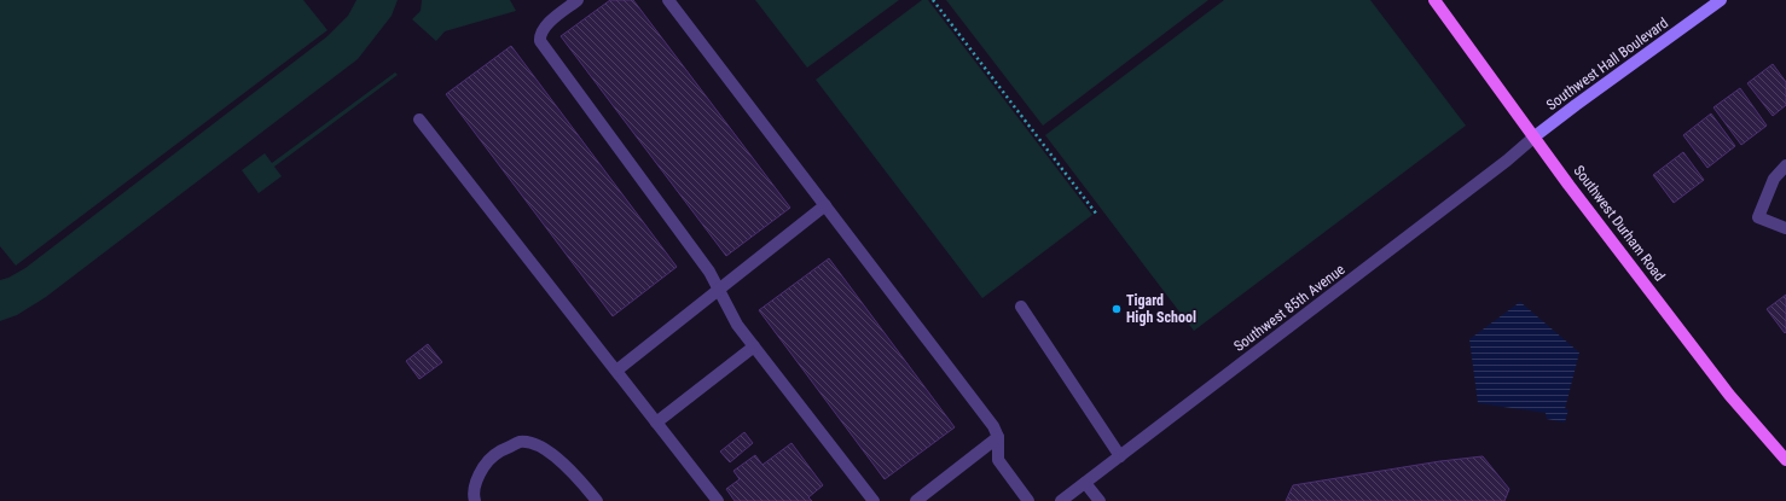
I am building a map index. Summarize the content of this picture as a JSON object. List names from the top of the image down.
{
  "streets": {
    "main road": ["Southwest Hall Boulevard", "Southwest Durham Road"],
    "street": ["Southwest 85th Avenue"]
  },
  "crossings": [
    ["Southwest Hall Boulevard", "Southwest Durham Road"],
    ["Southwest Hall Boulevard", "Southwest 85th Avenue"],
    ["Southwest Durham Road", "Southwest 85th Avenue"]
  ],
  "places": ["Tigard High School"]
}
